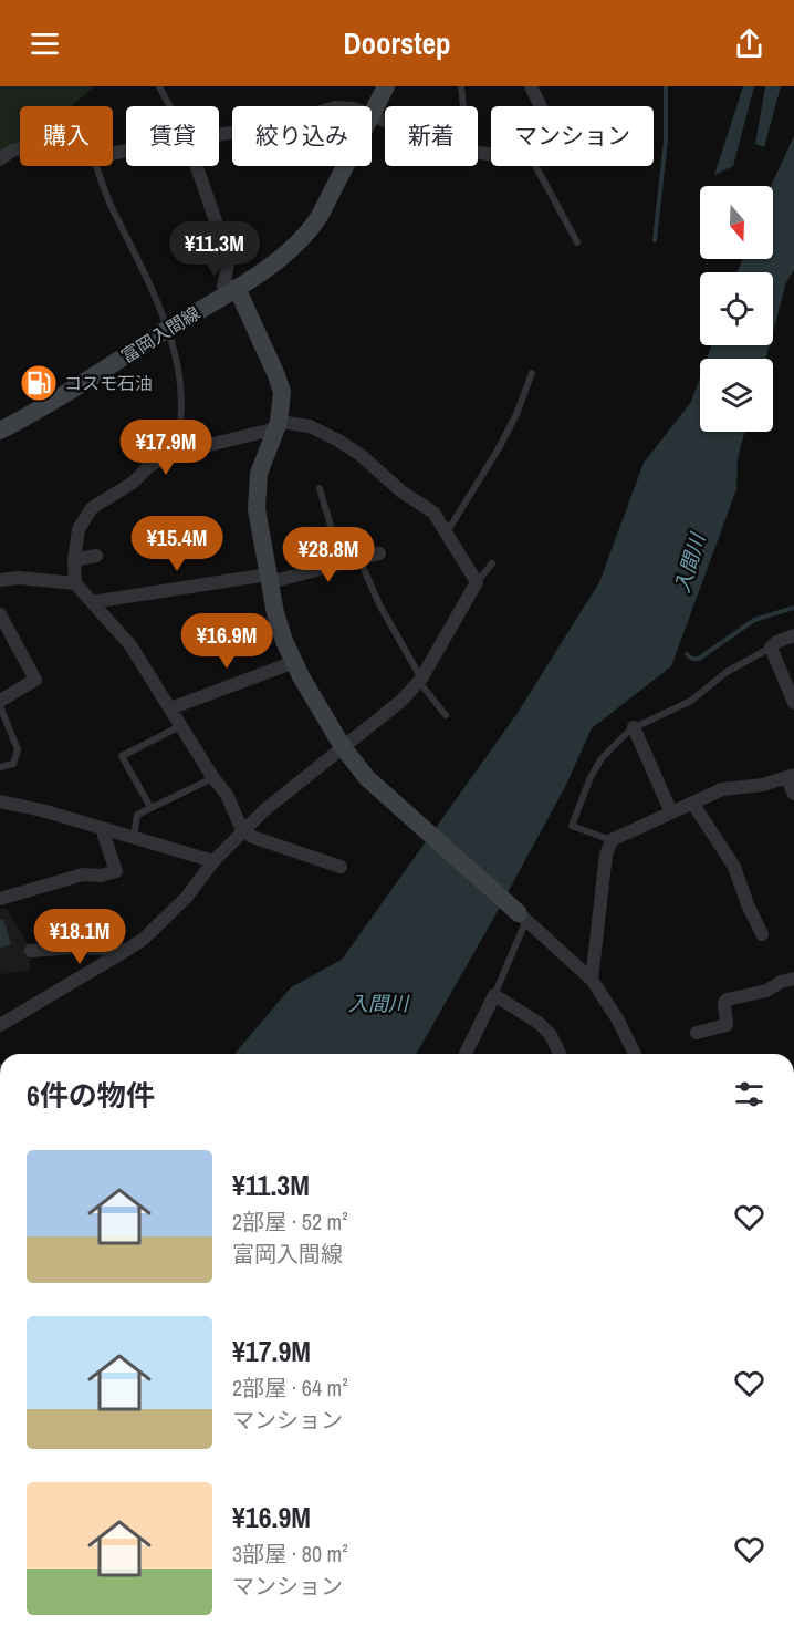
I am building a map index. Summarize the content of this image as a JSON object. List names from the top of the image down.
{
  "streets": {
    "street": ["富岡入間線"]
  },
  "water": ["入間川"],
  "places": {
    "fuel station": ["コスモ石油"]
  },
  "north": "bottom",
  "page": {
    "header": "Doorstep",
    "chip": [
      "購入",
      "賃貸",
      "絞り込み",
      "新着",
      "マンション"
    ],
    "price": [
      "¥11.3M",
      "¥17.9M",
      "¥15.4M",
      "¥28.8M",
      "¥16.9M",
      "¥18.1M"
    ],
    "heading": "6件の物件",
    "list": [
      {
        "name": "¥11.3M",
        "note": "2部屋 · 52 m² · 富岡入間線"
      },
      {
        "name": "¥17.9M",
        "note": "2部屋 · 64 m² · マンション"
      },
      {
        "name": "¥16.9M",
        "note": "3部屋 · 80 m² · マンション"
      }
    ]
  }
}
